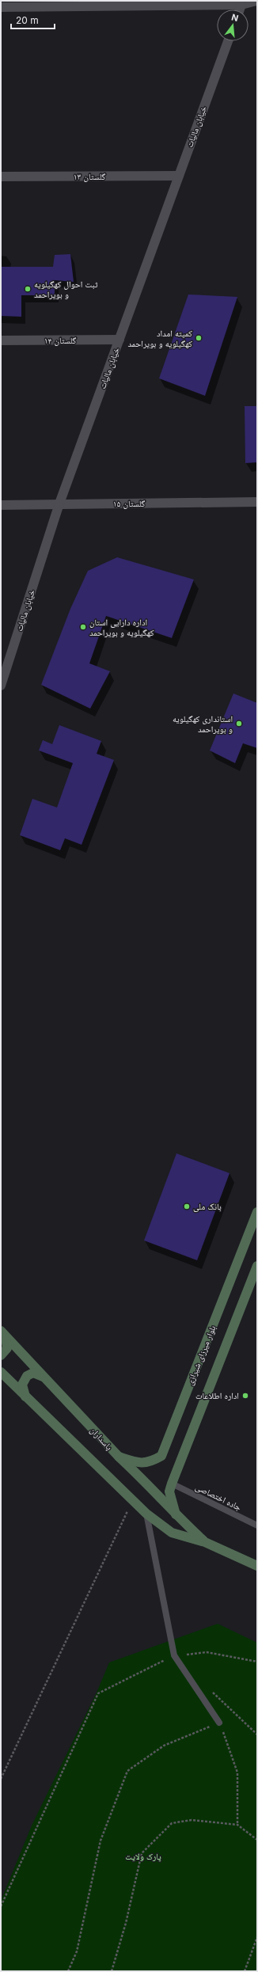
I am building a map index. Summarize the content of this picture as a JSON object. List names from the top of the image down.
{
  "streets": {
    "main road": ["بلوار میرزای شیرازی", "پاسداران"],
    "street": [
      "خیابان مالیات",
      "گلستان ۱۳",
      "گلستان ۱۴",
      "گلستان ۱۵"
    ],
    "lane": ["جاده اختصاصی"]
  },
  "crossings": [
    ["خیابان مالیات", "گلستان ۱۳"],
    ["خیابان مالیات", "گلستان ۱۴"],
    ["خیابان مالیات", "گلستان ۱۵"],
    ["بلوار میرزای شیرازی", "پاسداران"]
  ],
  "parks": ["پارک ولایت"],
  "places": [
    "ثبت احوال کهگیلویه و بویراحمد",
    "کمیته امداد کهگیلویه و بویراحمد",
    "اداره دارایی استان کهگیلویه و بویراحمد",
    "استانداری کهگیلویه و بویراحمد",
    "بانک ملی",
    "اداره اطلاعات"
  ],
  "scale_bar": "20 m",
  "north": "top"
}
